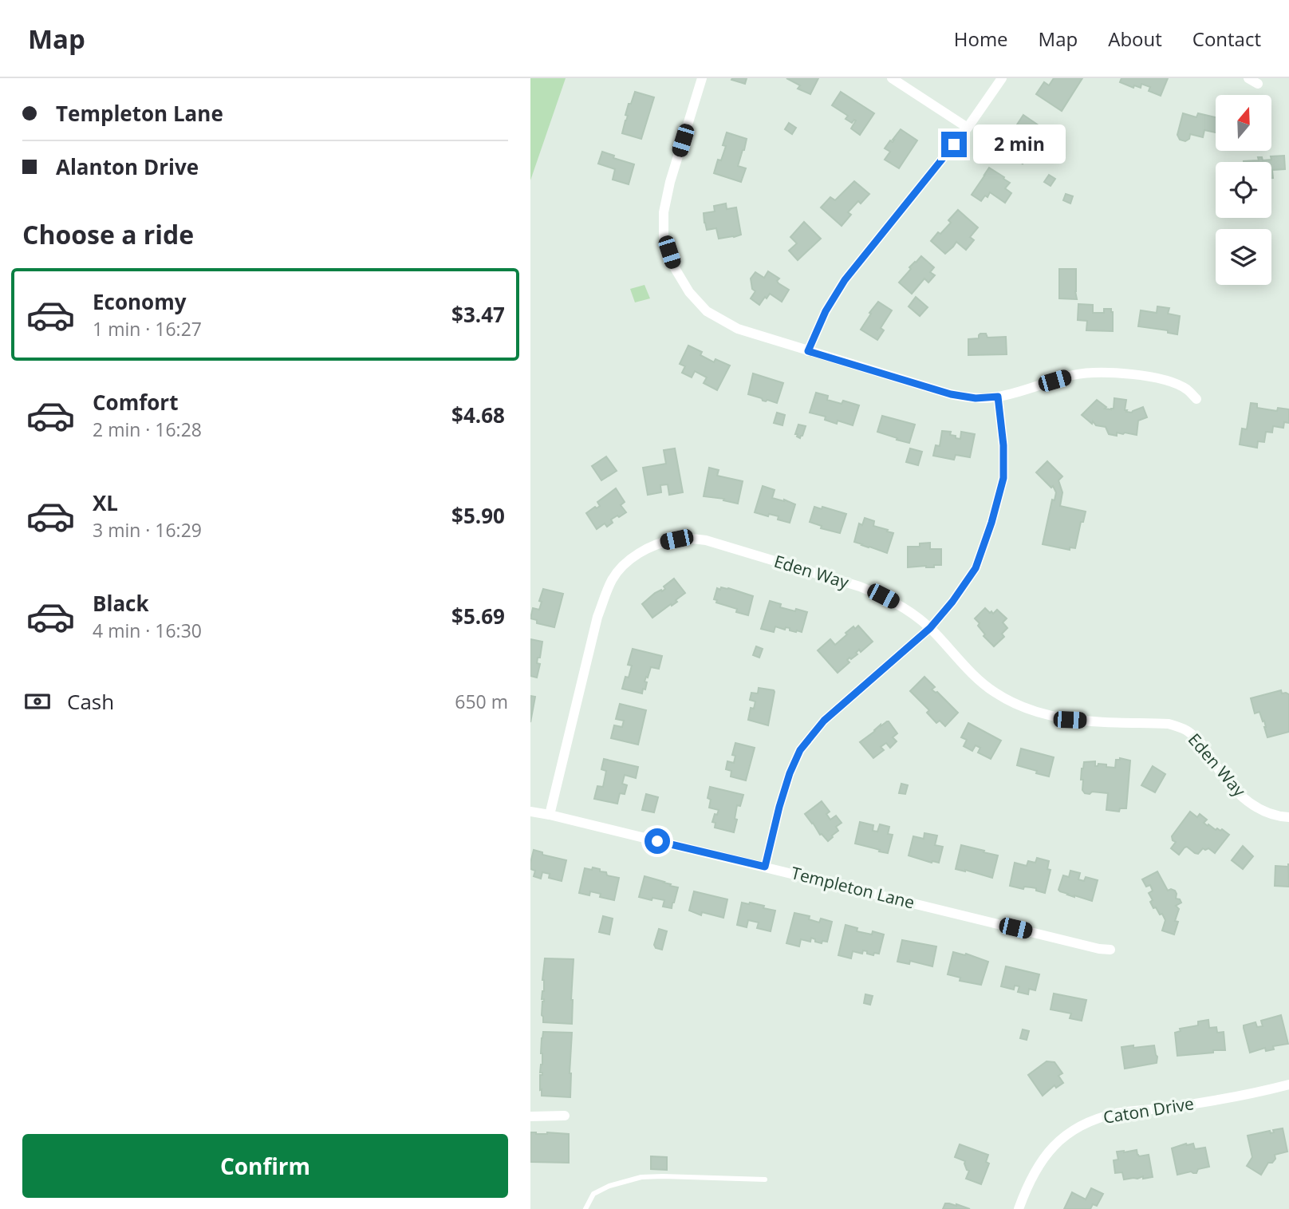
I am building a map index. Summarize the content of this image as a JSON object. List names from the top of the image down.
{
  "streets": {
    "street": ["Eden Way", "Templeton Lane", "Caton Drive"]
  },
  "crossings": [
    ["Eden Way", "Templeton Lane"]
  ],
  "north": "top",
  "page": {
    "header": "Map",
    "nav": [
      "Home",
      "Map",
      "About",
      "Contact"
    ],
    "banner": ["Templeton Lane", "Alanton Drive"],
    "bubble": "2 min",
    "heading": "Choose a ride",
    "list": [
      {
        "name": "Economy",
        "note": "1 min · 16:27",
        "value": "$3.47"
      },
      {
        "name": "Comfort",
        "note": "2 min · 16:28",
        "value": "$4.68"
      },
      {
        "name": "XL",
        "note": "3 min · 16:29",
        "value": "$5.90"
      },
      {
        "name": "Black",
        "note": "4 min · 16:30",
        "value": "$5.69"
      }
    ],
    "pay": ["Cash", "650 m"],
    "buttons": "Confirm"
  }
}
